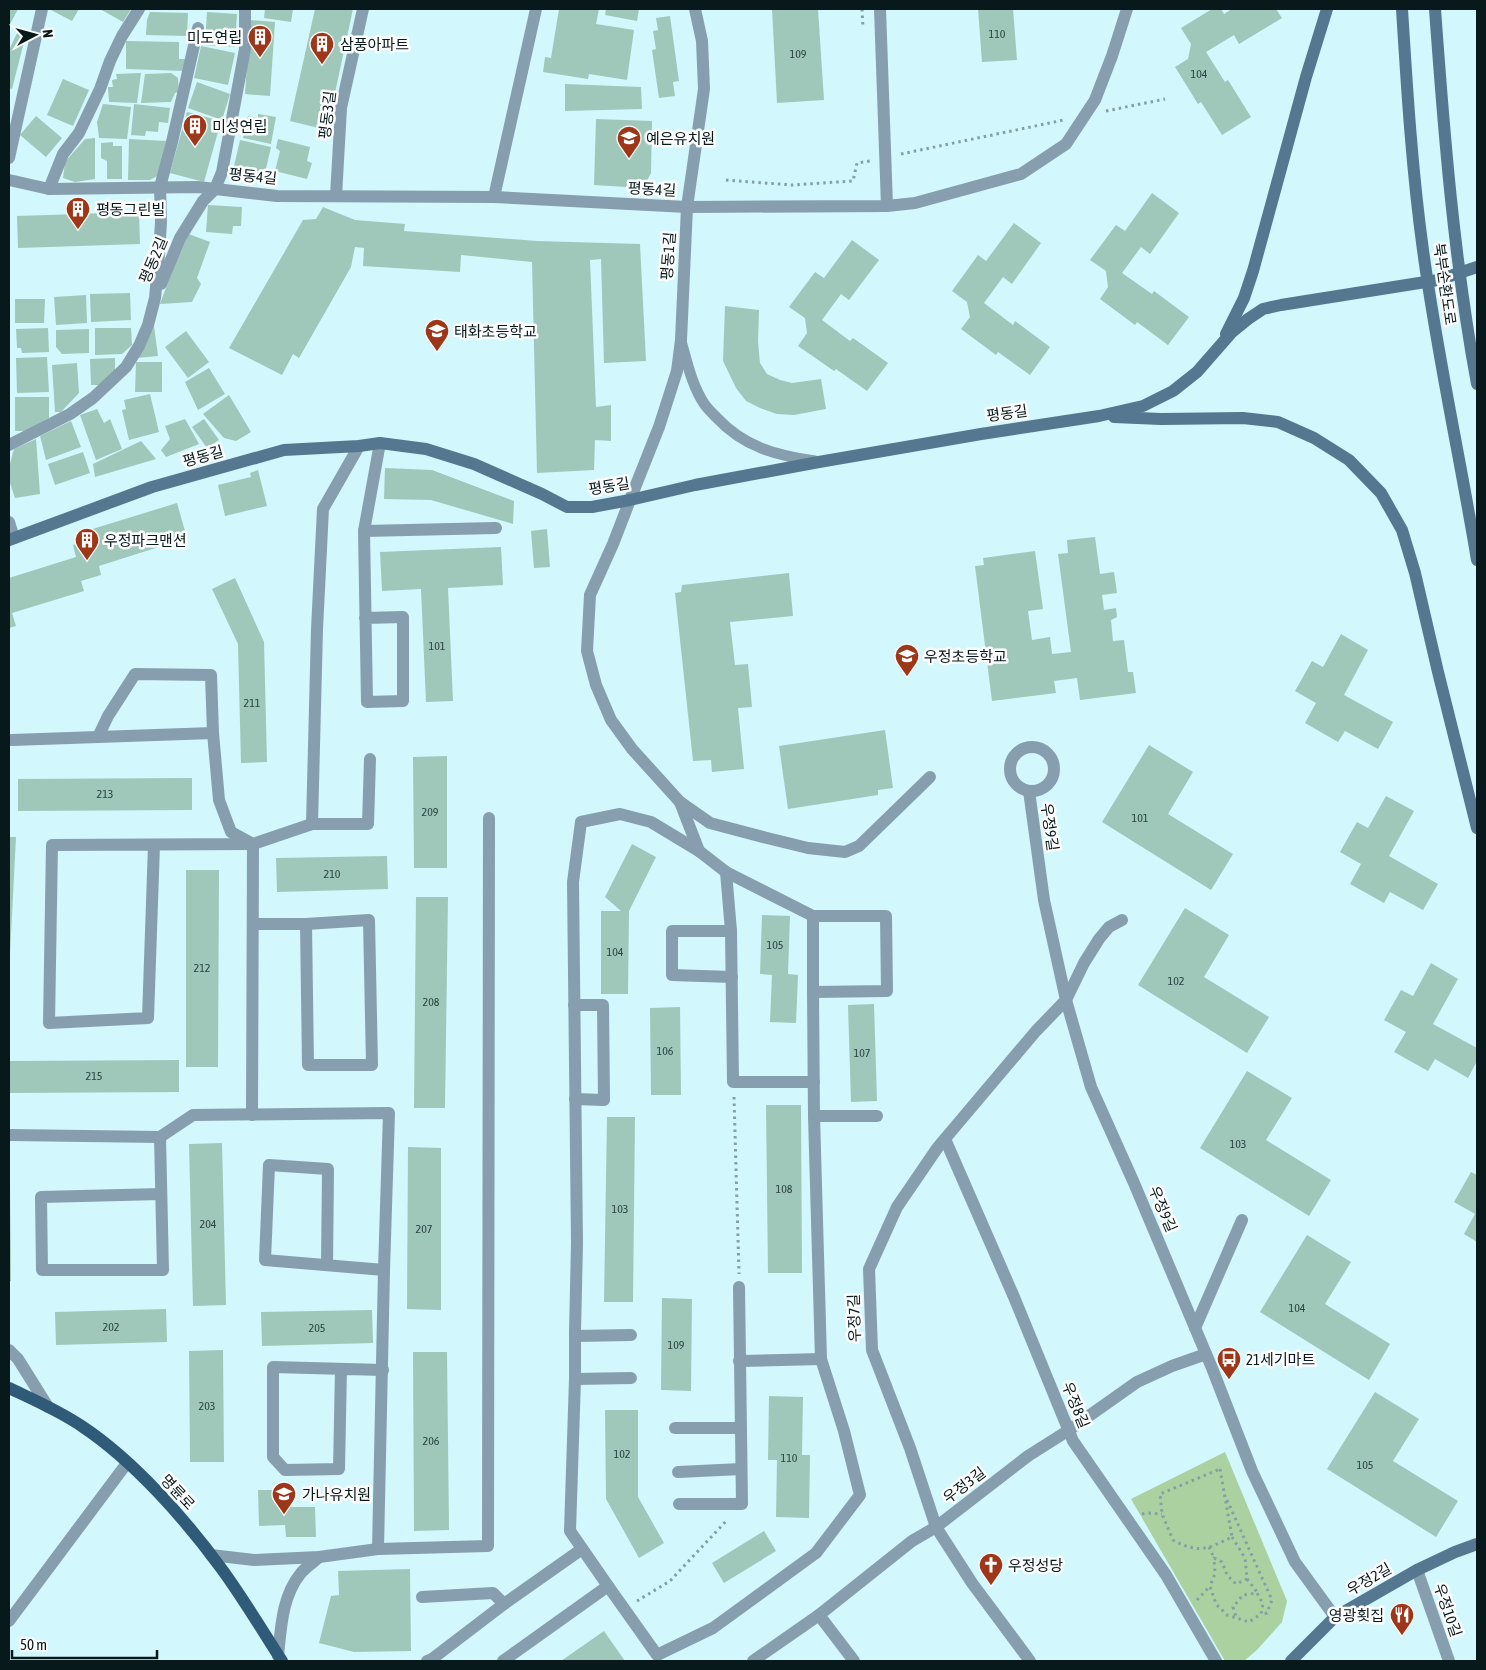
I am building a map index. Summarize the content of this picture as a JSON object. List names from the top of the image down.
{
  "streets": {
    "main road": [
      "북부순환도로",
      "평동길",
      "명륜로",
      "우정2길"
    ],
    "street": [
      "평동3길",
      "평동4길",
      "평동1길",
      "평동2길",
      "우정9길",
      "우정7길",
      "우정8길",
      "우정3길",
      "우정10길"
    ]
  },
  "crossings": [
    ["평동3길", "평동4길"],
    ["평동4길", "평동1길"],
    ["평동4길", "평동2길"],
    ["평동1길", "평동길"],
    ["우정9길", "우정7길"],
    ["우정9길", "우정3길"],
    ["우정9길", "우정2길"],
    ["우정7길", "우정8길"],
    ["우정7길", "우정3길"],
    ["우정8길", "우정3길"],
    ["우정2길", "우정10길"]
  ],
  "places": {
    "building": [
      "미도연립",
      "삼풍아파트",
      "미성연립",
      "평동그린빌",
      "우정파크맨션"
    ],
    "school or university": [
      "예은유치원",
      "태화초등학교",
      "우정초등학교",
      "가나유치원"
    ],
    "bus stop": ["21세기마트"],
    "church": ["우정성당"],
    "restaurant": ["영광횟집"]
  },
  "house_numbers": [
    "110",
    "109",
    "104",
    "101",
    "211",
    "213",
    "209",
    "101",
    "210",
    "105",
    "104",
    "212",
    "102",
    "208",
    "106",
    "107",
    "215",
    "103",
    "108",
    "103",
    "204",
    "207",
    "104",
    "202",
    "205",
    "109",
    "203",
    "206",
    "102",
    "110",
    "105"
  ],
  "scale_bar": "50 m",
  "north": "right"
}
